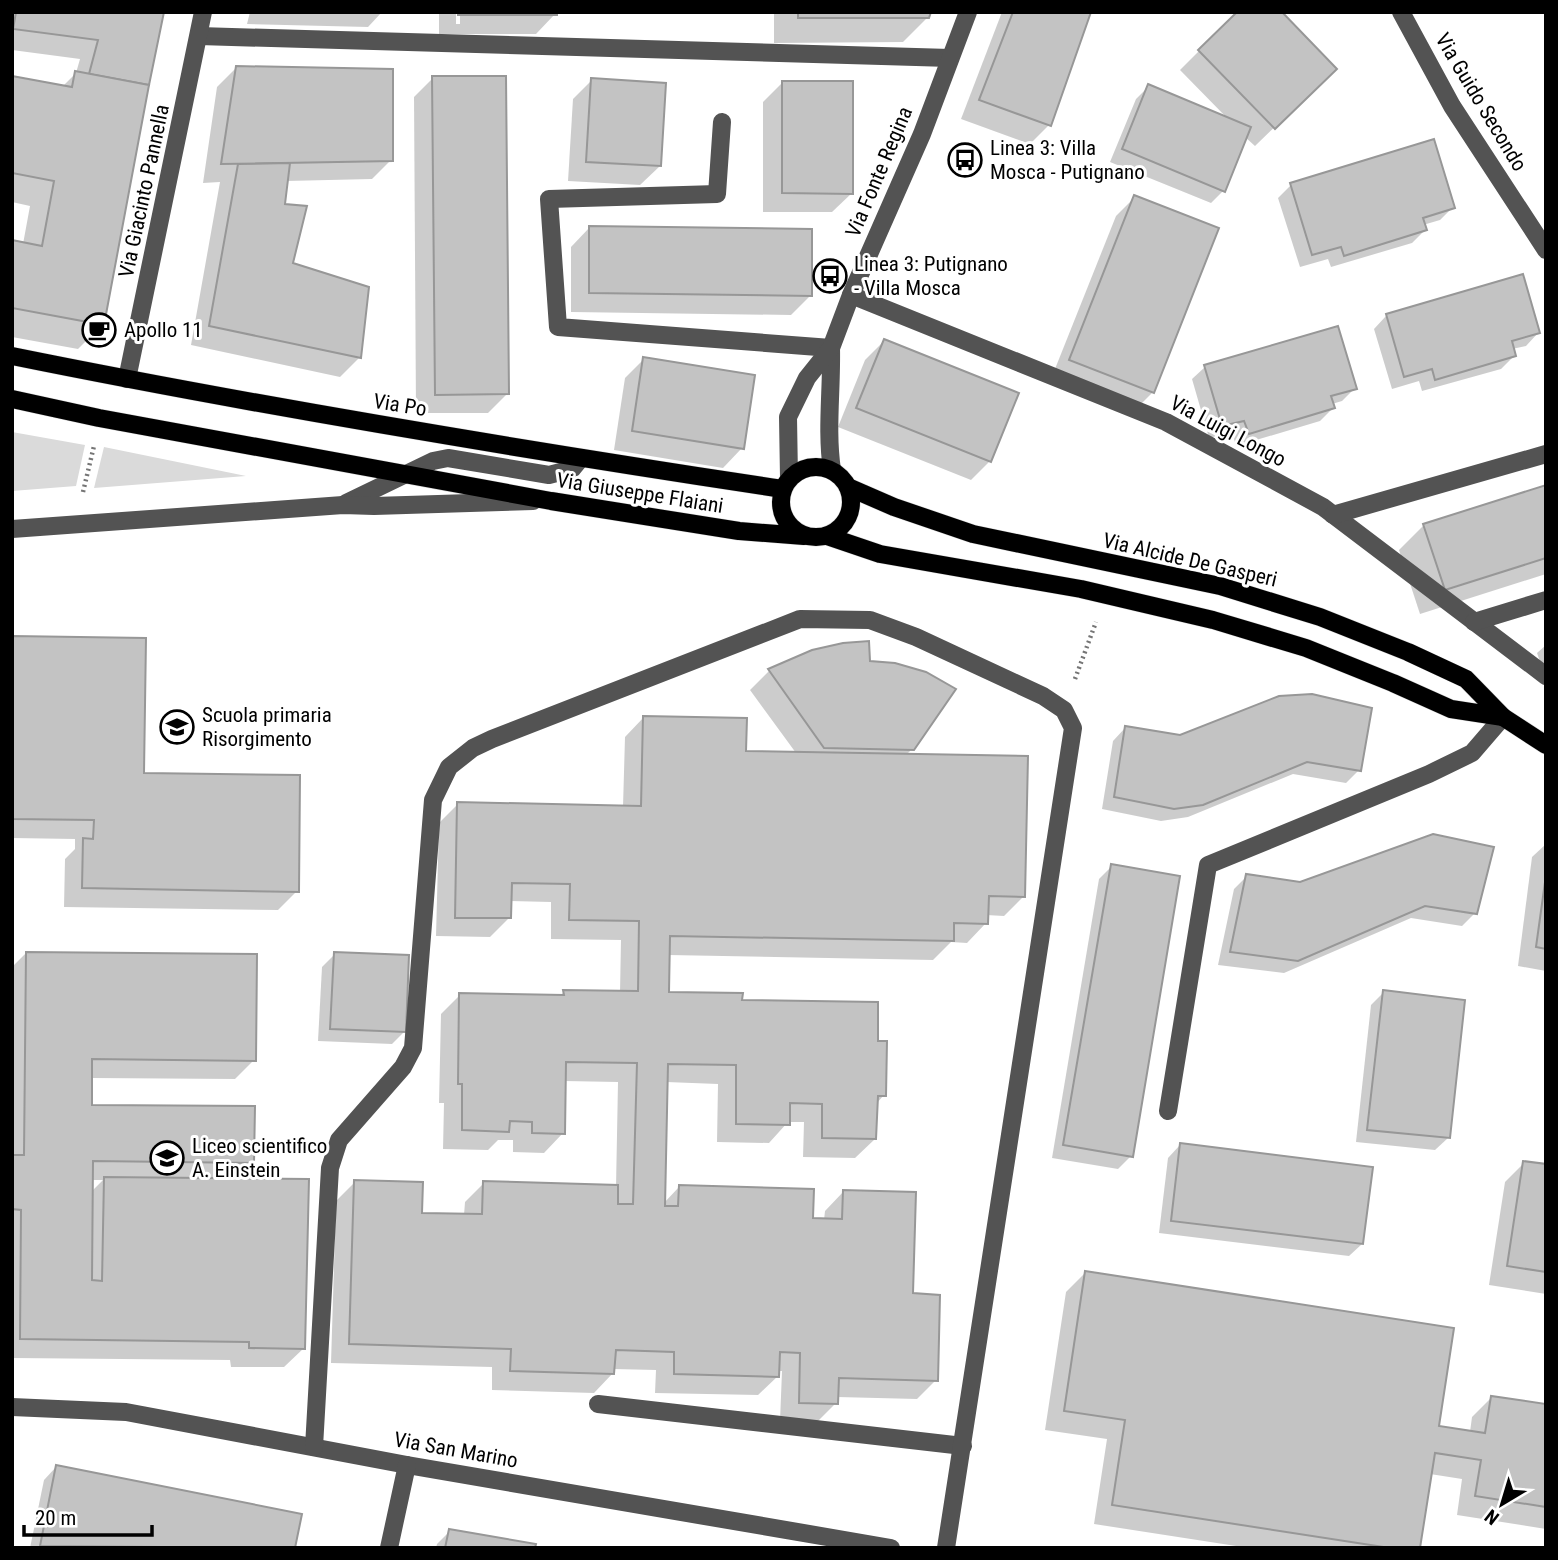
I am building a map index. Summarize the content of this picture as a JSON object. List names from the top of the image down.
{
  "streets": {
    "main road": ["Via Po", "Via Giuseppe Flaiani", "Via Alcide De Gasperi"],
    "street": [
      "Via Guido Secondo",
      "Via Fonte Regina",
      "Via Giacinto Pannella",
      "Via Luigi Longo",
      "Via San Marino"
    ]
  },
  "crossings": [
    ["Via Fonte Regina", "Via Po"],
    ["Via Fonte Regina", "Via Luigi Longo"],
    ["Via Fonte Regina", "Via Giuseppe Flaiani"],
    ["Via Fonte Regina", "Via Alcide De Gasperi"],
    ["Via Giacinto Pannella", "Via Po"],
    ["Via Po", "Via Giuseppe Flaiani"],
    ["Via Po", "Via Alcide De Gasperi"],
    ["Via Giuseppe Flaiani", "Via Alcide De Gasperi"]
  ],
  "places": {
    "bus stop": ["Linea 3: Villa Mosca - Putignano", "Linea 3: Putignano - Villa Mosca"],
    "cafe": ["Apollo 11"],
    "school or university": ["Scuola primaria Risorgimento", "Liceo scientifico A. Einstein"]
  },
  "scale_bar": "20 m",
  "north": "bottom left"
}
